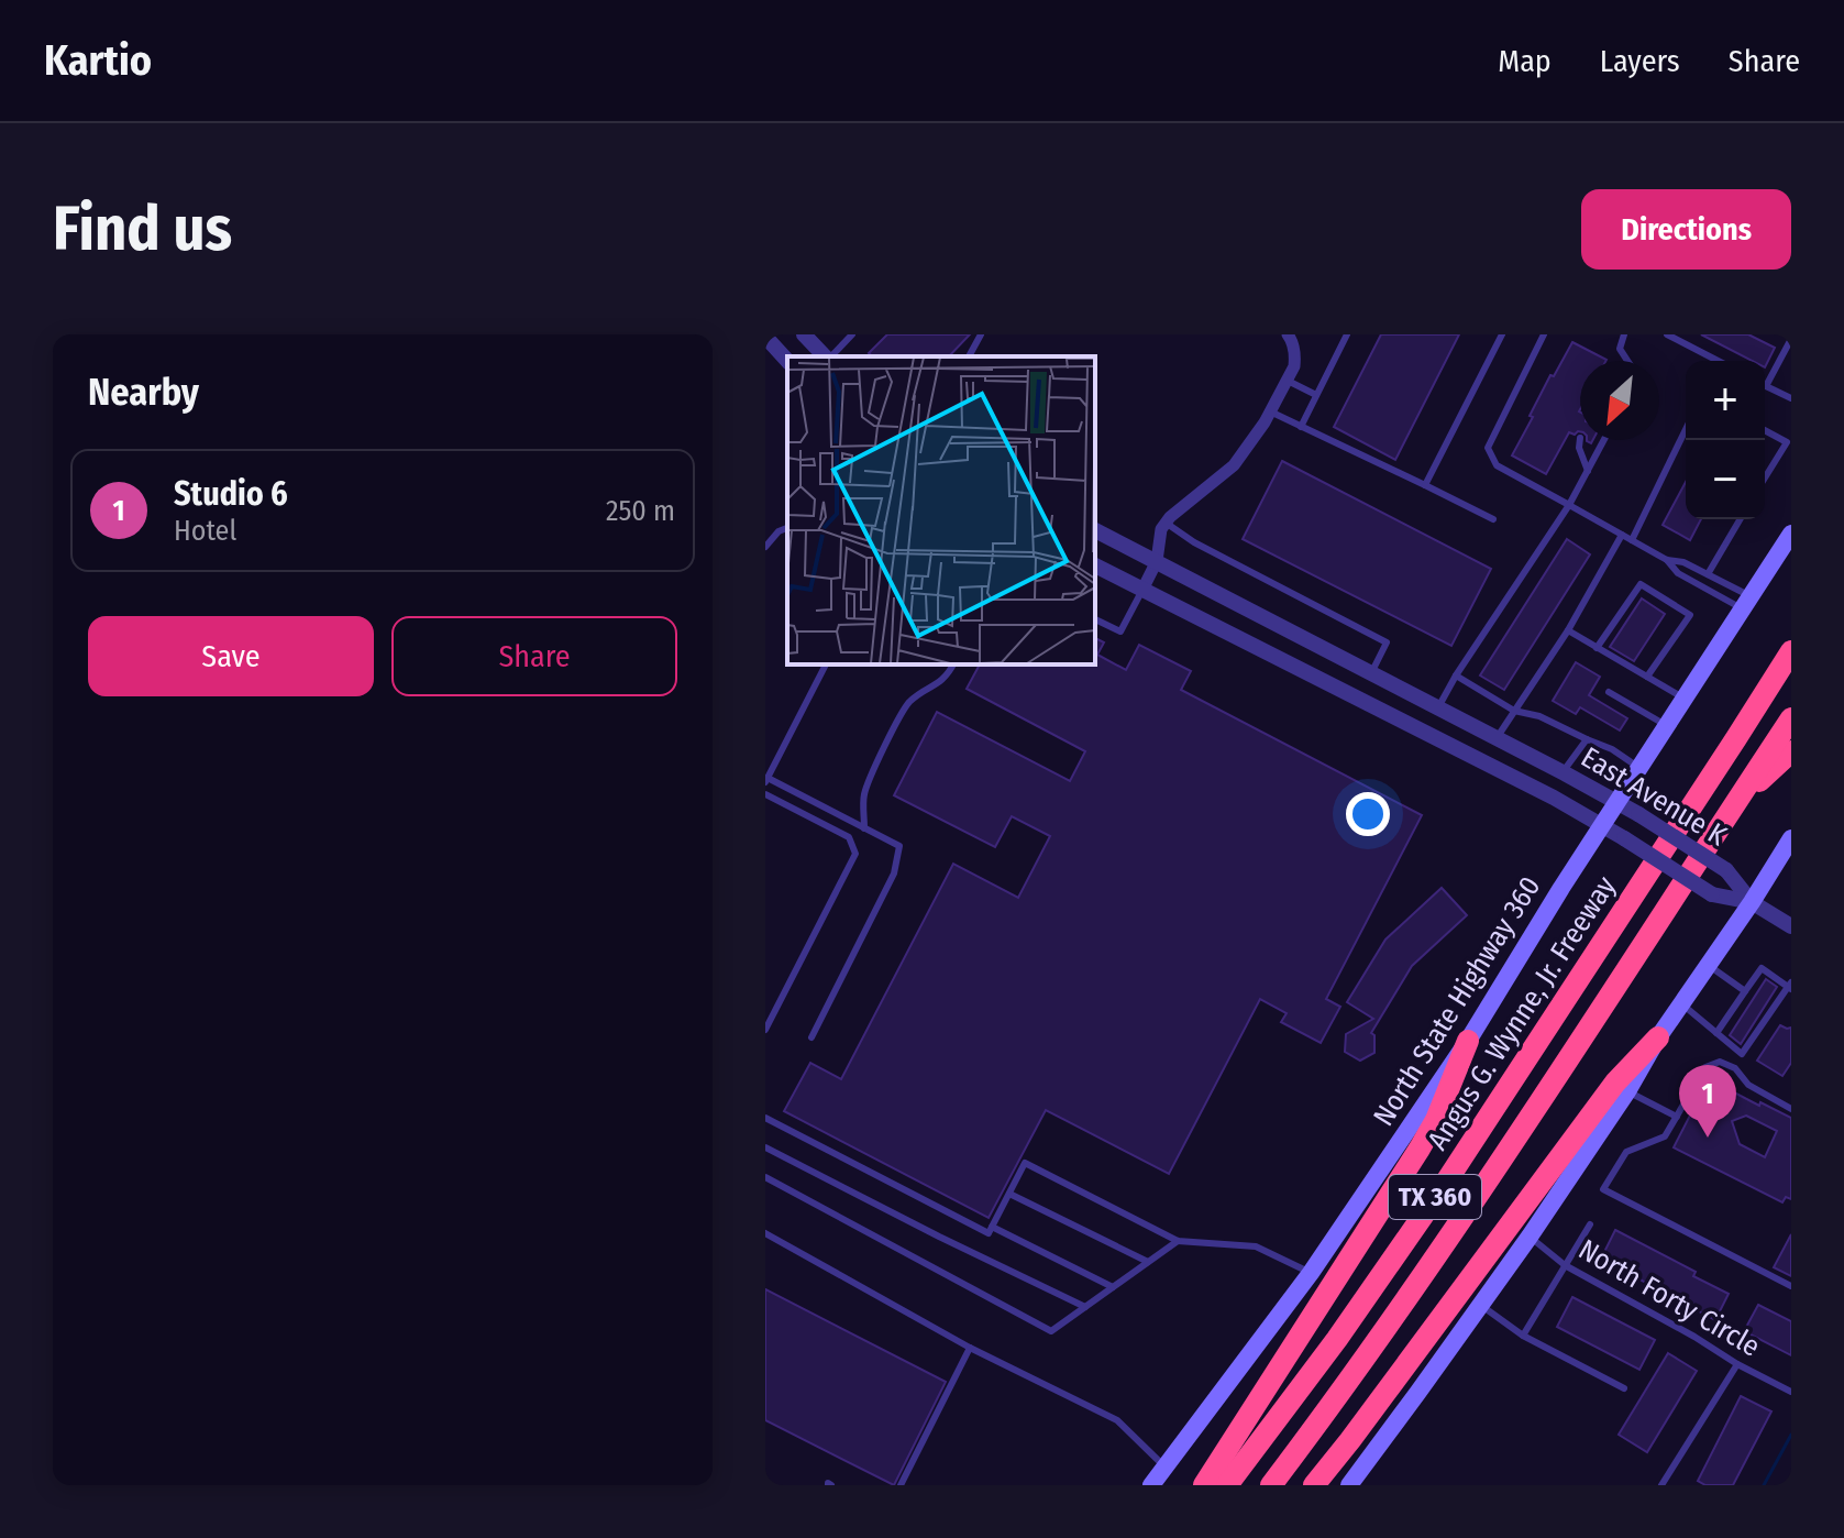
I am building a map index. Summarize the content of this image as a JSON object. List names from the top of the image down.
{
  "streets": {
    "highway": ["Angus G. Wynne, Jr. Freeway", "TX 360"],
    "main road": ["North State Highway 360"],
    "street": ["East Avenue K"],
    "lane": ["North Forty Circle"]
  },
  "crossings": [
    ["East Avenue K", "North State Highway 360"]
  ],
  "north": "bottom left",
  "page": {
    "header": "Kartio",
    "nav": ["Map", "Layers", "Share"],
    "buttons": [
      "Directions",
      ["Save", "Share"]
    ],
    "title": "Find us",
    "heading": "Nearby",
    "map_buttons": ["+", "−"],
    "list": [
      {
        "mark": "1",
        "name": "Studio 6",
        "note": "Hotel",
        "value": "250 m"
      }
    ],
    "pins": "1"
  }
}
